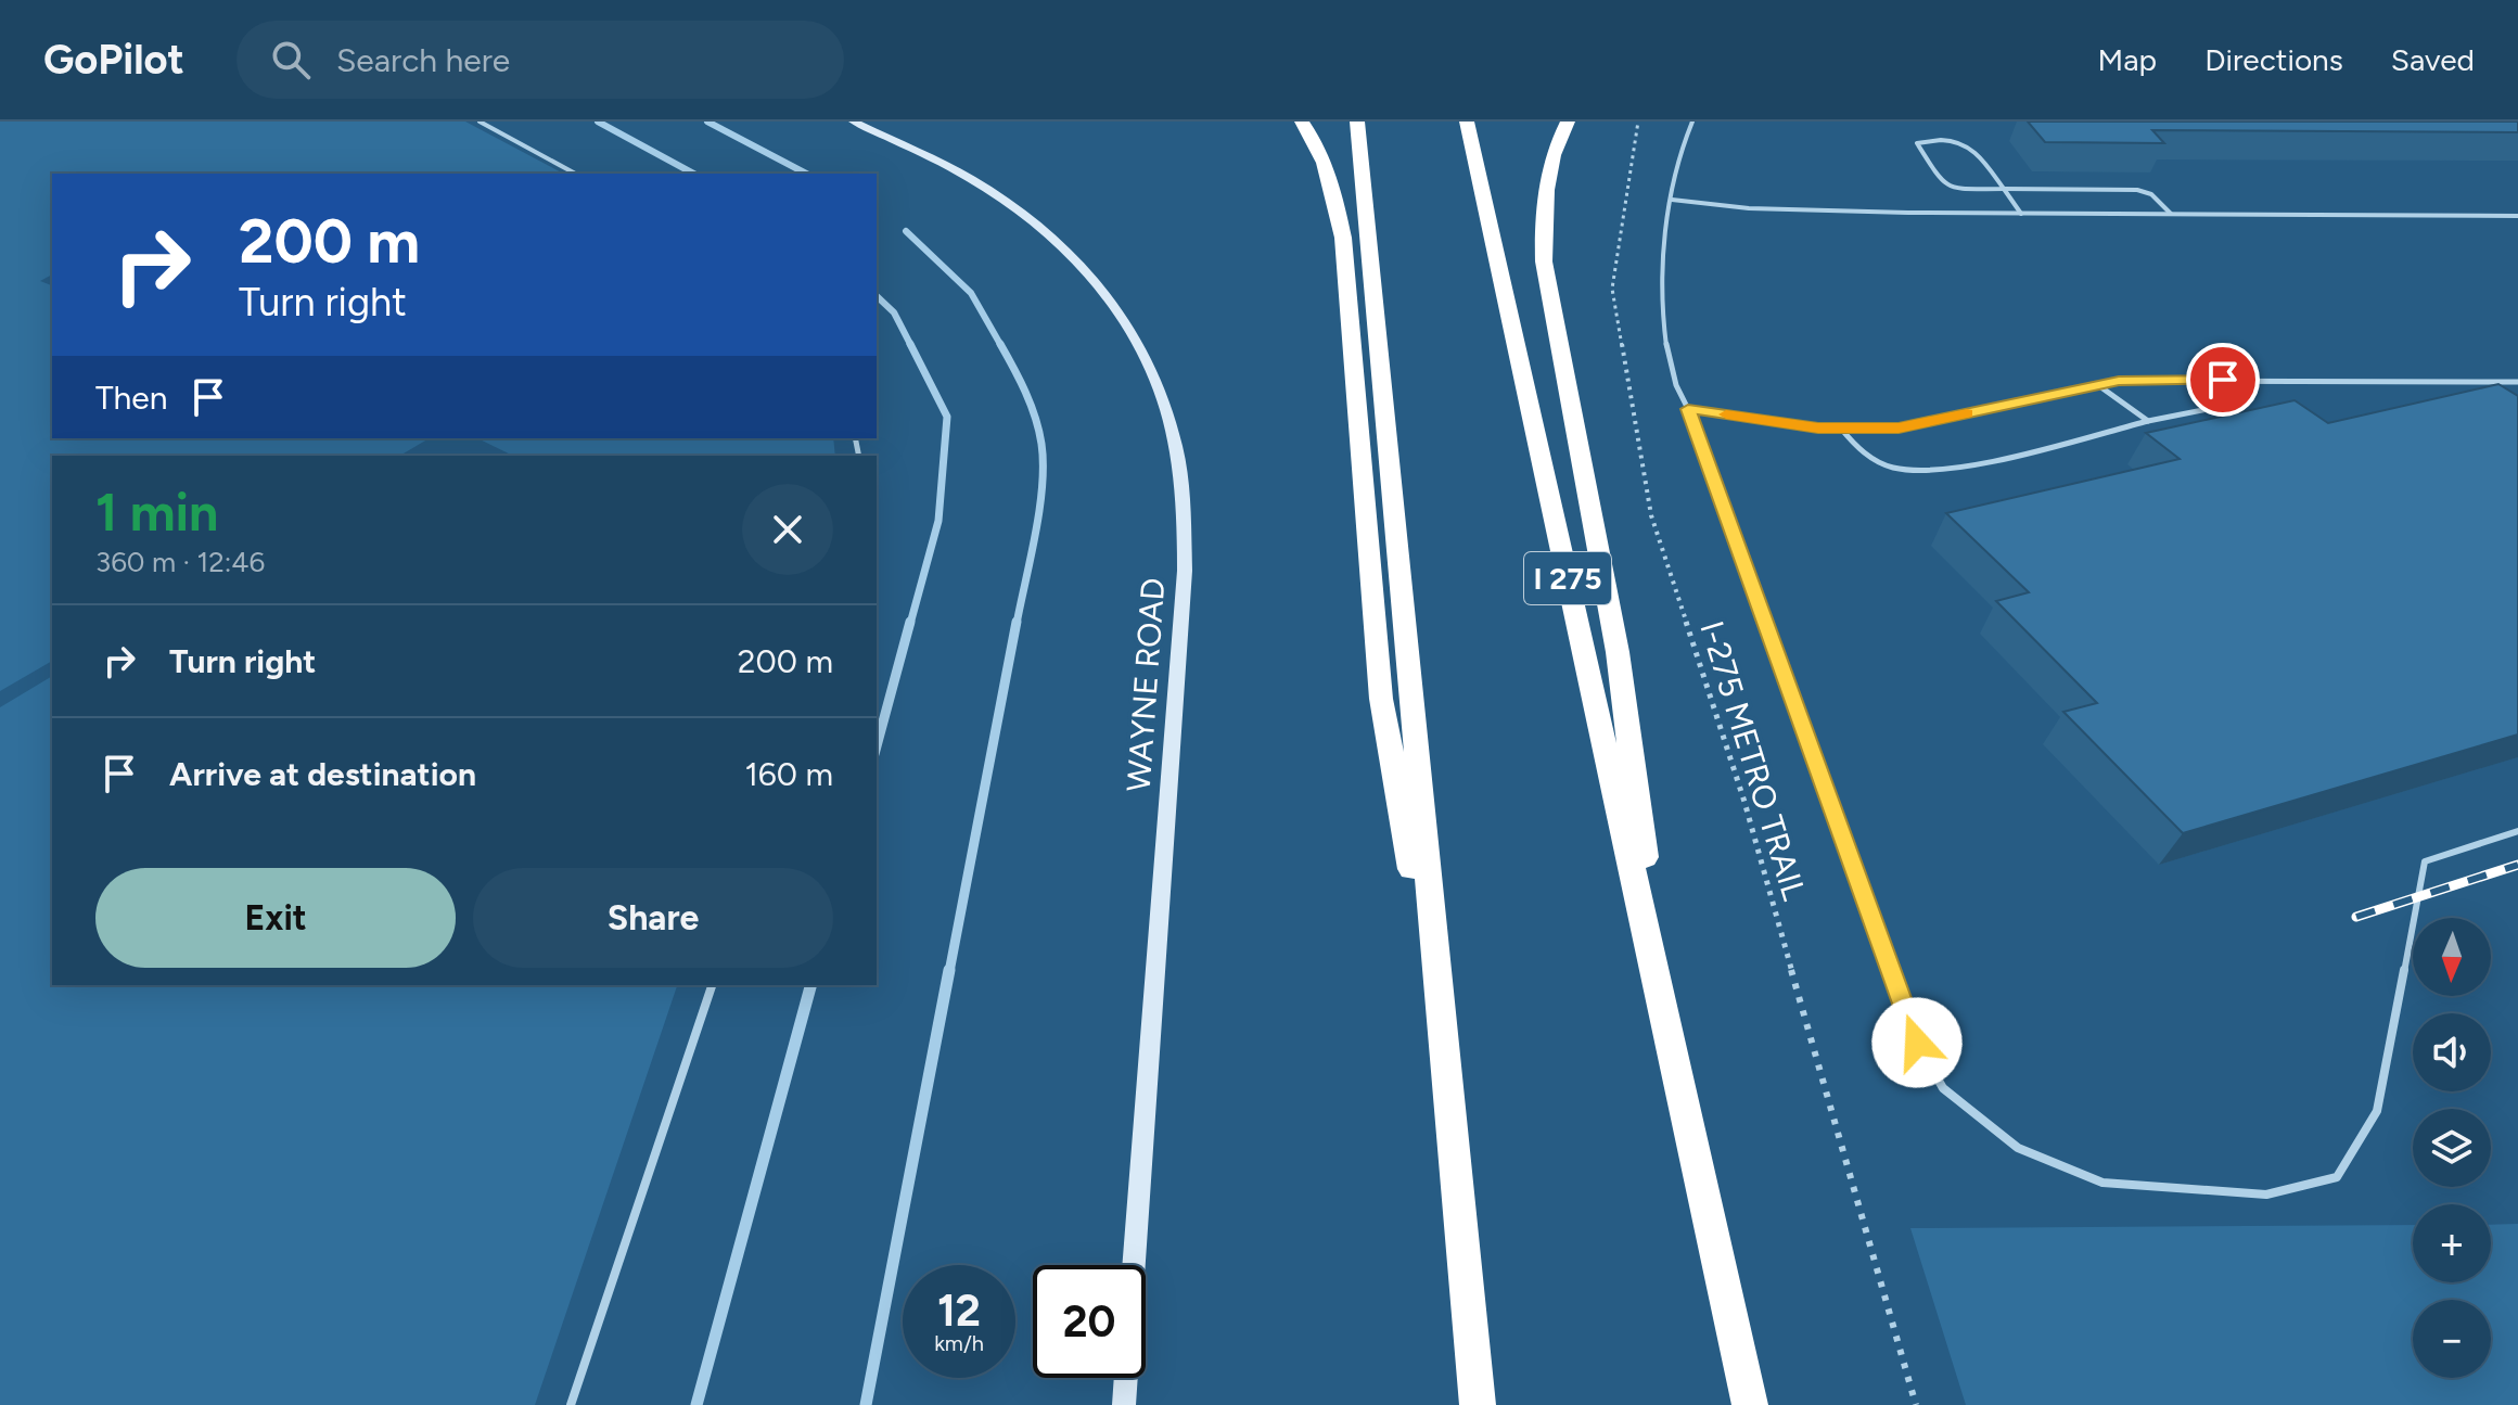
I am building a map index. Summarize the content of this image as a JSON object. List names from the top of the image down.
{
  "streets": {
    "highway": ["I 275"],
    "main road": ["WAYNE ROAD"],
    "path": ["I-275 METRO TRAIL"]
  },
  "north": "bottom",
  "page": {
    "header": "GoPilot",
    "search": "Search here",
    "nav": ["Map", "Directions", "Saved"],
    "turn": ["200 m", "Turn right"],
    "then": "Then",
    "heading": ["1 min", "360 m · 12:46"],
    "list": [
      {
        "name": "Turn right",
        "value": "200 m"
      },
      {
        "name": "Arrive at destination",
        "value": "160 m"
      }
    ],
    "buttons": ["Exit", "Share"],
    "map_buttons": ["+", "−"],
    "speed": "12 km/h",
    "limit": "20"
  }
}
